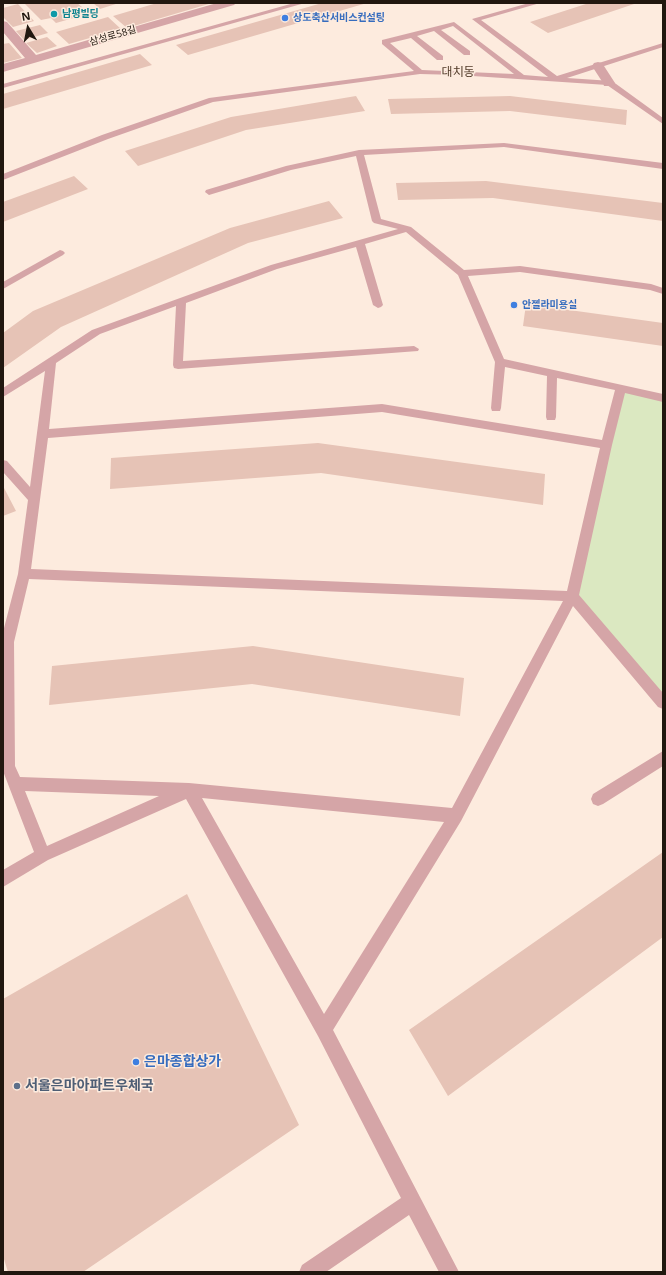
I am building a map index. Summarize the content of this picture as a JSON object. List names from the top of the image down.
{
  "streets": {
    "street": ["삼성로58길"]
  },
  "districts": ["대치동"],
  "places": [
    "남평빌딩",
    "상도축산서비스컨설팅",
    "안젤라미용실",
    "은마종합상가",
    "서울은마아파트우체국"
  ],
  "north": "top"
}
